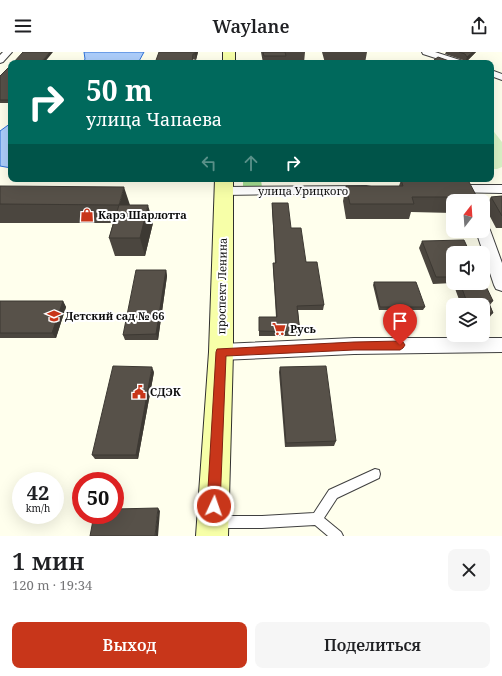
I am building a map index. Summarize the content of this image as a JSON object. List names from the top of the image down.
{
  "streets": {
    "main road": ["проспект Ленина"],
    "street": ["улица Урицкого"]
  },
  "crossings": [
    ["улица Урицкого", "проспект Ленина"]
  ],
  "places": {
    "shop": ["Карэ Шарлотта"],
    "school or university": ["Детский сад № 66"],
    "supermarket": ["Русь"],
    "public building": ["СДЭК"]
  },
  "north": "top",
  "page": {
    "header": "Waylane",
    "turn": ["50 m", "улица Чапаева"],
    "speed": "42 km/h",
    "limit": "50",
    "heading": ["1 мин", "120 m · 19:34"],
    "buttons": ["Выход", "Поделиться"]
  }
}
